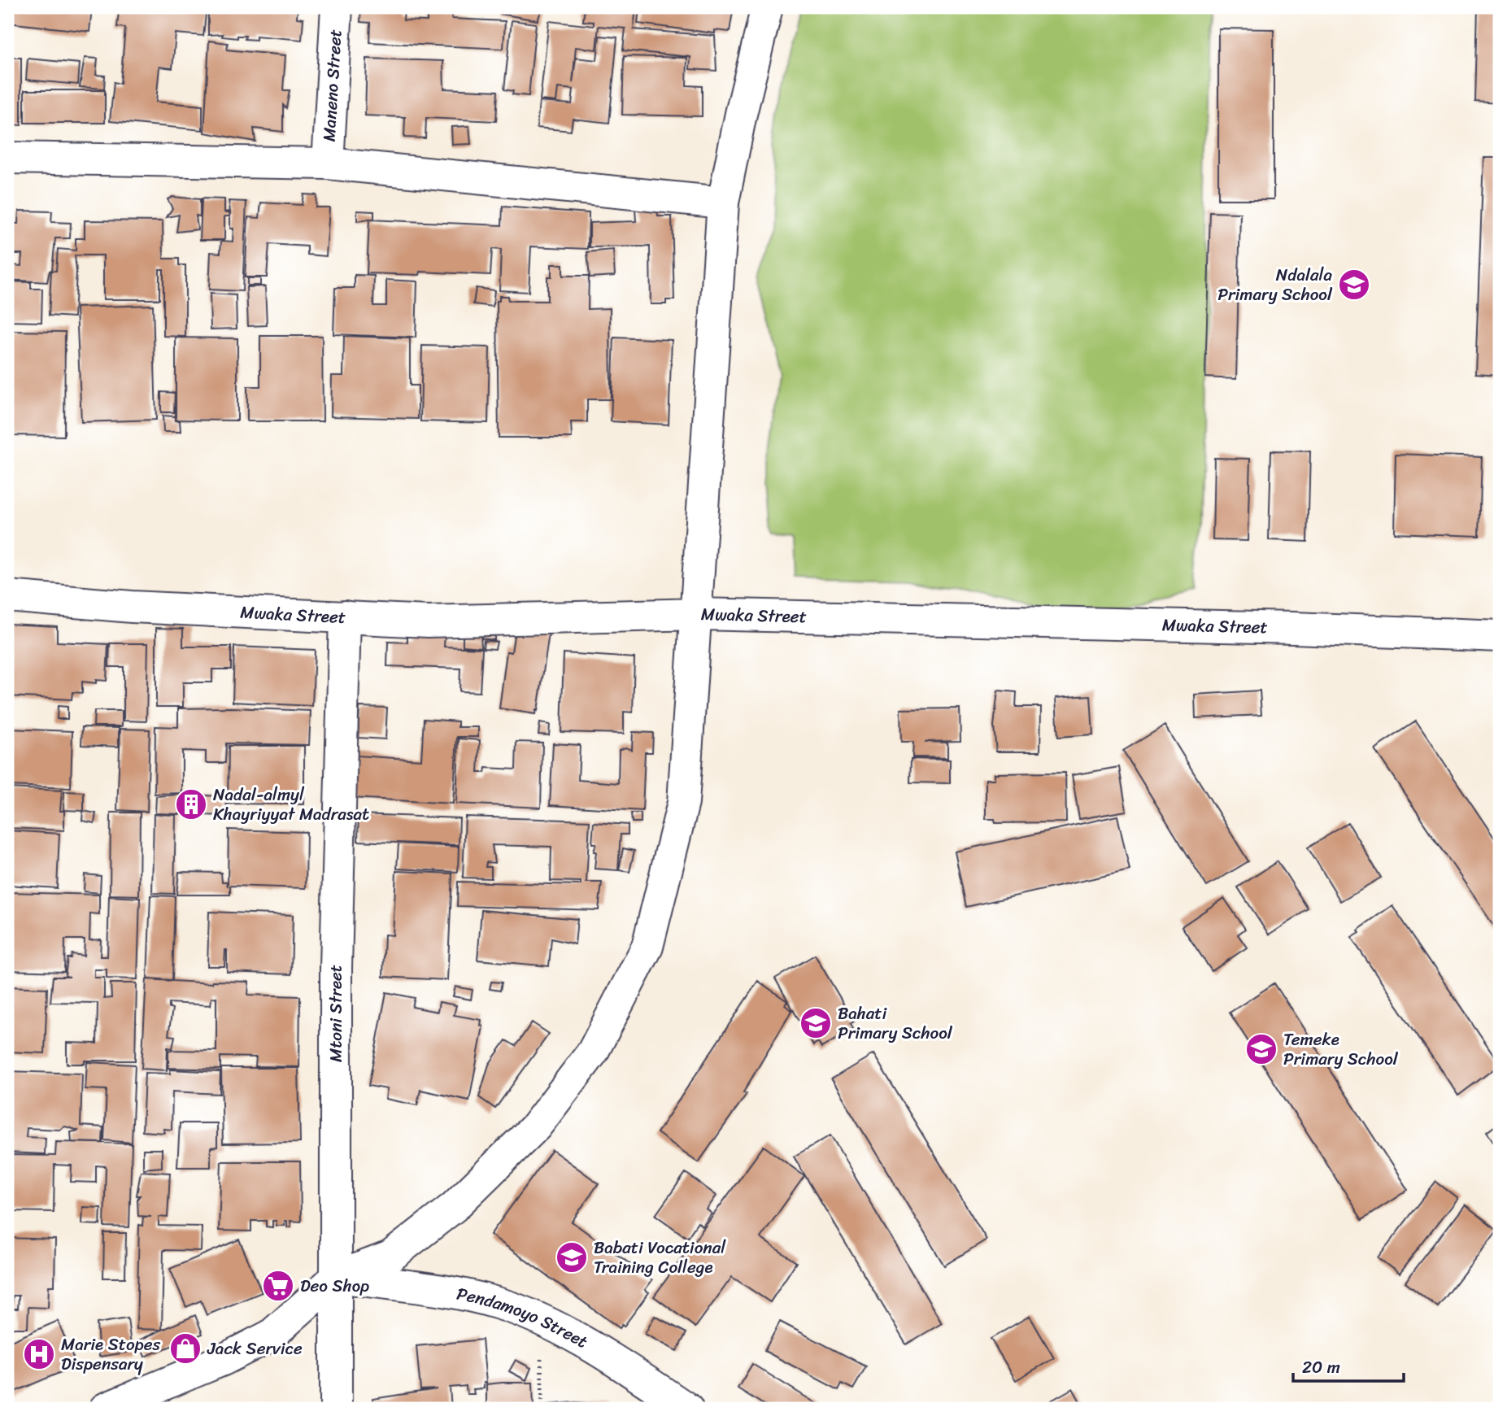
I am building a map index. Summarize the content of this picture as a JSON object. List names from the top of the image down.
{
  "streets": {
    "street": [
      "Maneno Street",
      "Mwaka Street",
      "Mtoni Street",
      "Pendamoyo Street"
    ]
  },
  "crossings": [
    ["Mwaka Street", "Mtoni Street"],
    ["Mtoni Street", "Pendamoyo Street"]
  ],
  "places": {
    "school or university": [
      "Ndalala Primary School",
      "Bahati Primary School",
      "Temeke Primary School",
      "Babati Vocational Training College"
    ],
    "building": ["Nadal-almyl Khayriyyat Madrasat"],
    "supermarket": ["Deo Shop"],
    "shop": ["Jack Service"],
    "hospital": ["Marie Stopes Dispensary"]
  },
  "scale_bar": "20 m"
}
